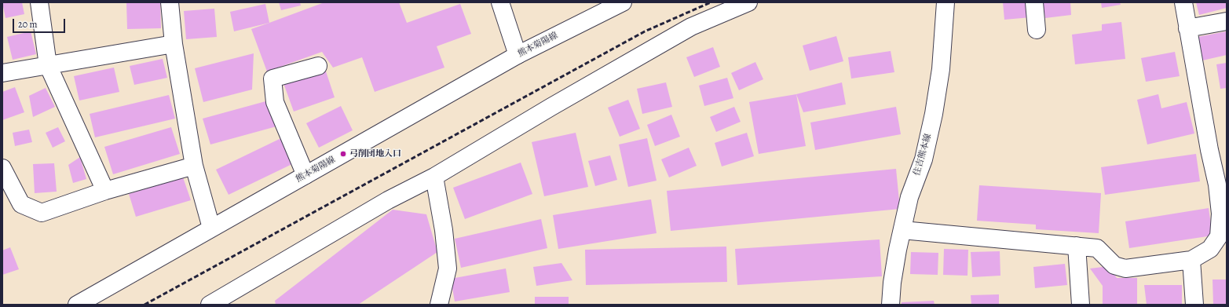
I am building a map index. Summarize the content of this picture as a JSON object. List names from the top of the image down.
{
  "streets": {
    "street": ["熊本菊陽線", "住吉熊本線"]
  },
  "places": ["弓削団地入口"],
  "scale_bar": "20 m"
}
